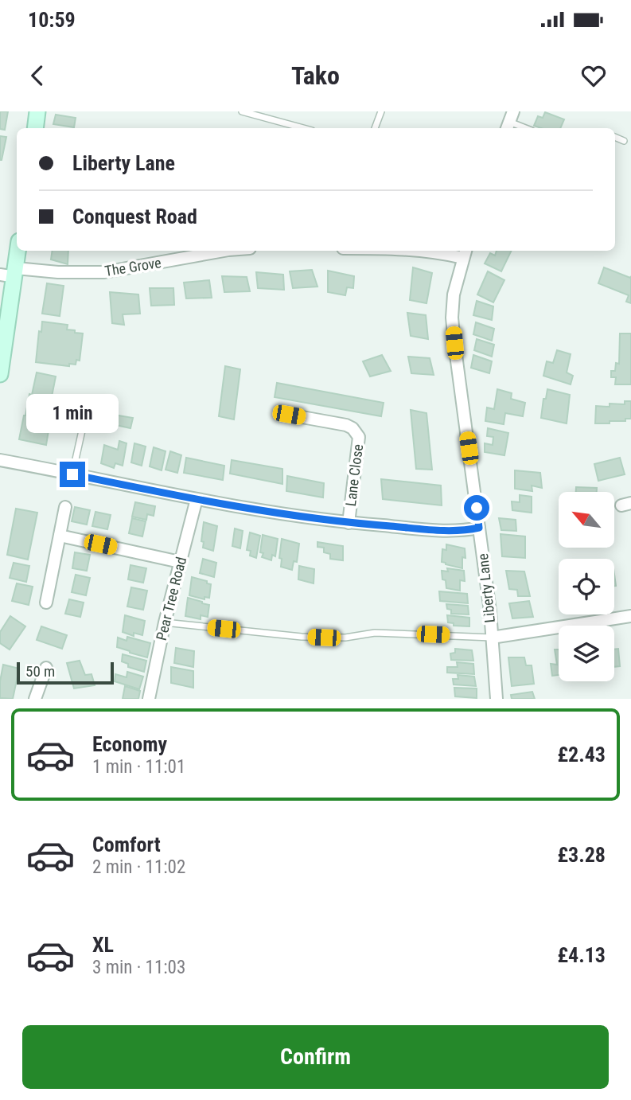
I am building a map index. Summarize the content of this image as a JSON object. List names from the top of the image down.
{
  "streets": {
    "street": [
      "The Grove",
      "Lane Close",
      "Liberty Lane",
      "Pear Tree Road"
    ]
  },
  "scale_bar": "50 m",
  "north": "top left",
  "page": {
    "status": "10:59",
    "header": "Tako",
    "banner": ["Liberty Lane", "Conquest Road"],
    "bubble": "1 min",
    "scale": "50 m",
    "list": [
      {
        "name": "Economy",
        "note": "1 min · 11:01",
        "value": "£2.43"
      },
      {
        "name": "Comfort",
        "note": "2 min · 11:02",
        "value": "£3.28"
      },
      {
        "name": "XL",
        "note": "3 min · 11:03",
        "value": "£4.13"
      }
    ],
    "buttons": "Confirm"
  }
}
